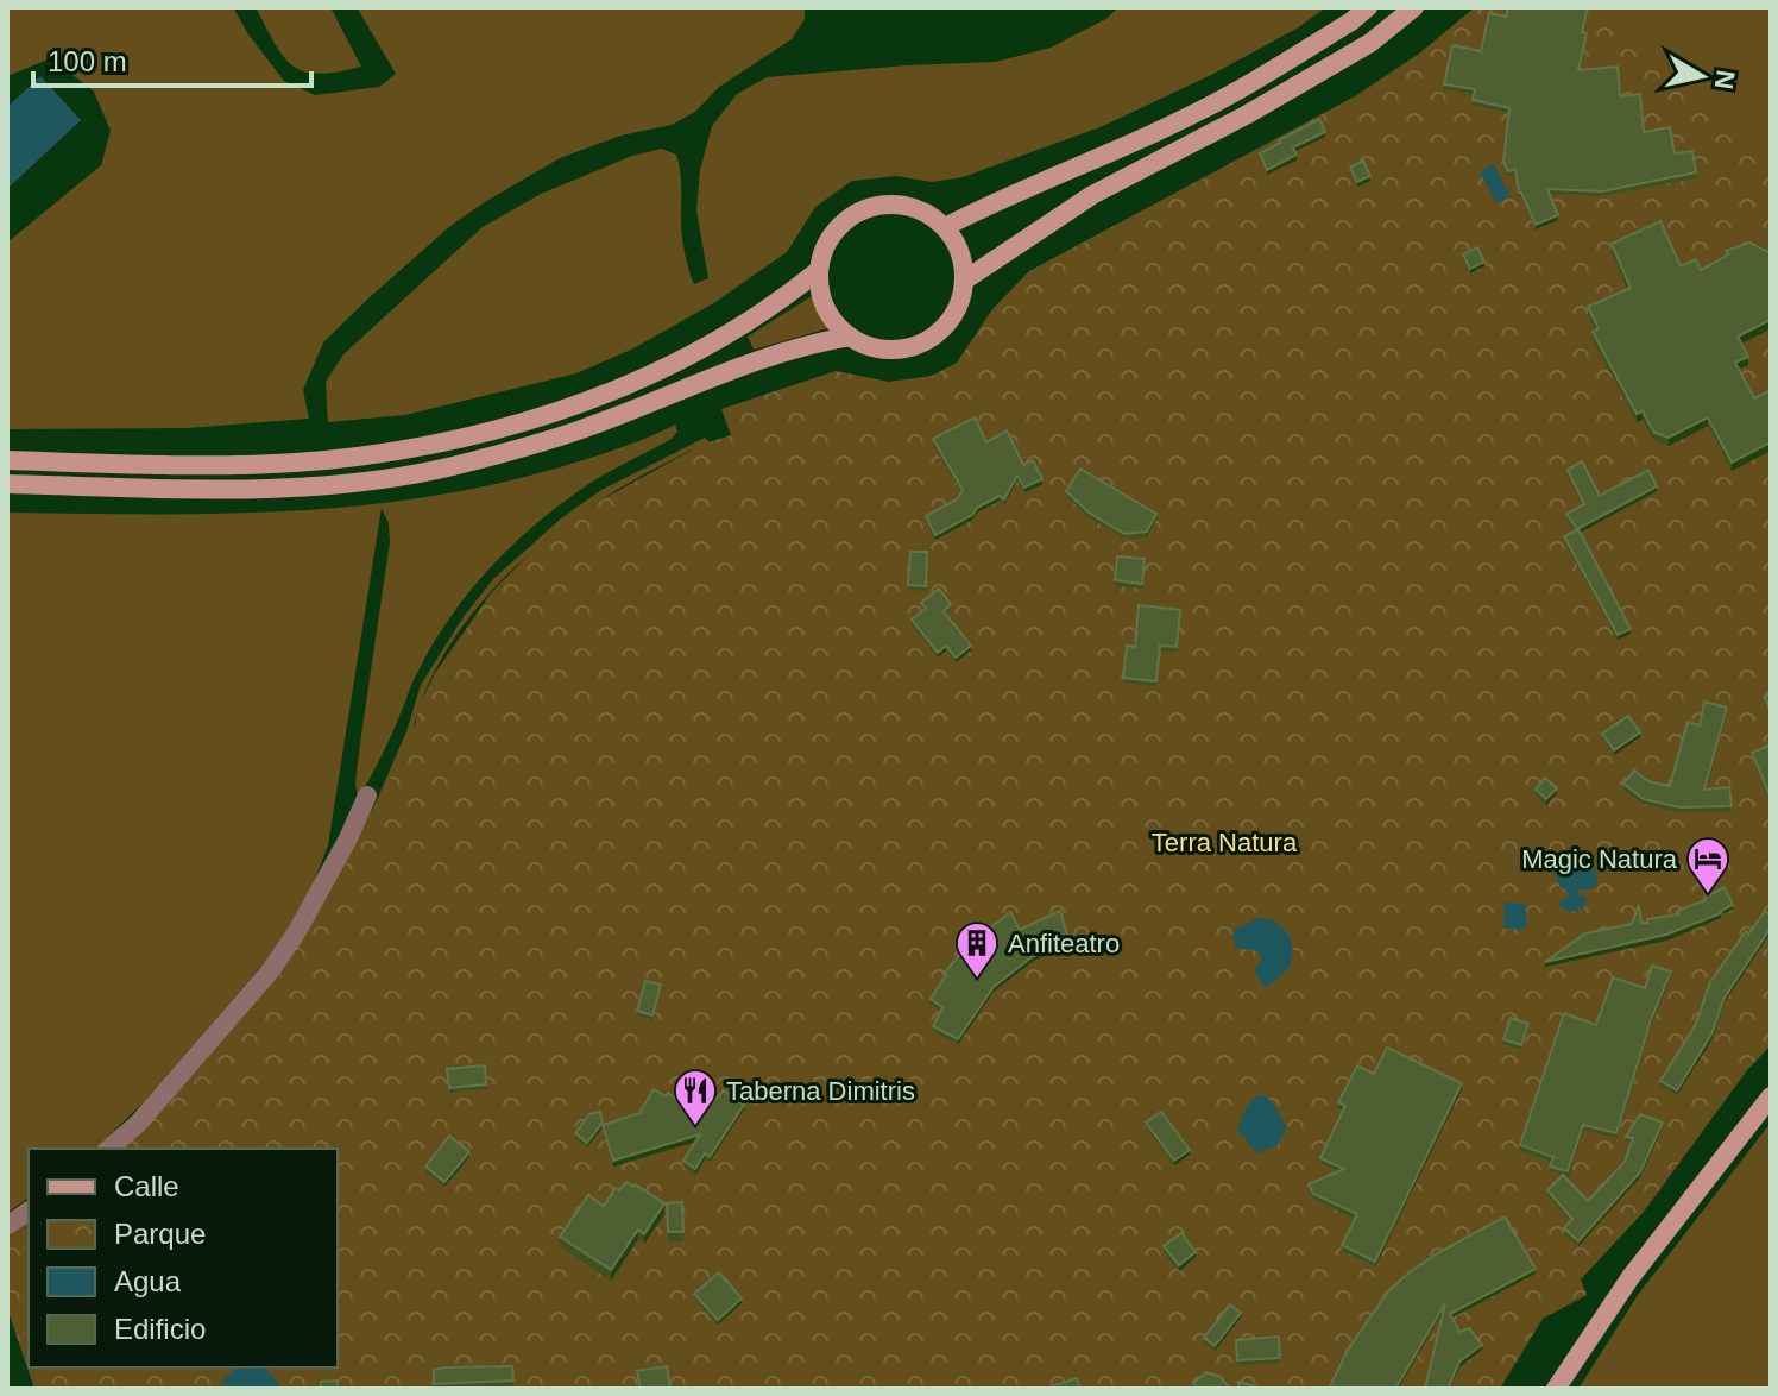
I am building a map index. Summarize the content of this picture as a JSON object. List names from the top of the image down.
{
  "parks": ["Terra Natura"],
  "places": {
    "hotel": ["Magic Natura"],
    "building": ["Anfiteatro"],
    "restaurant": ["Taberna Dimitris"]
  },
  "legend": [
    "Calle",
    "Parque",
    "Agua",
    "Edificio"
  ],
  "scale_bar": "100 m",
  "north": "right"
}
